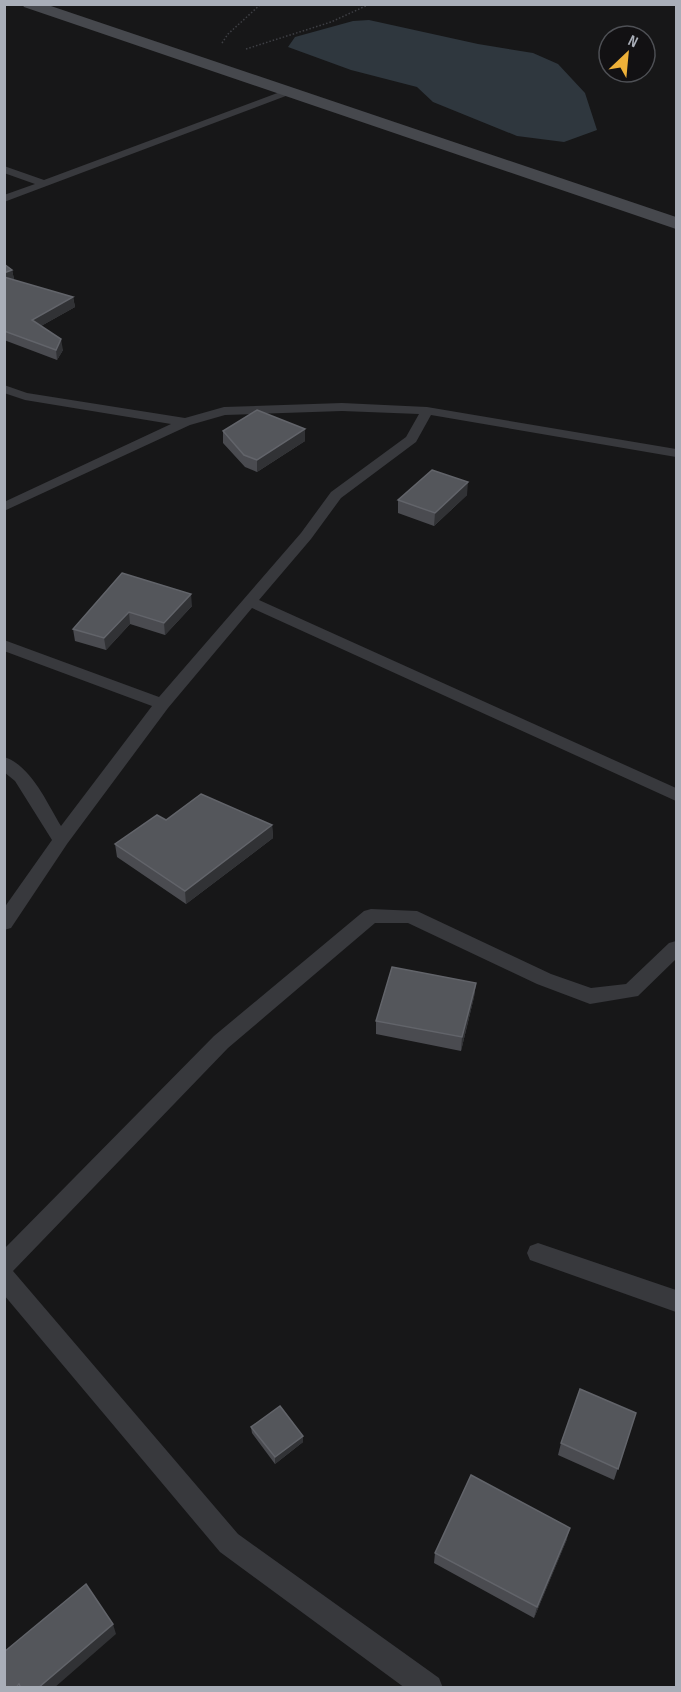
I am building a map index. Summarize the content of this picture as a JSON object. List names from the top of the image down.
{
  "north": "top right"
}
